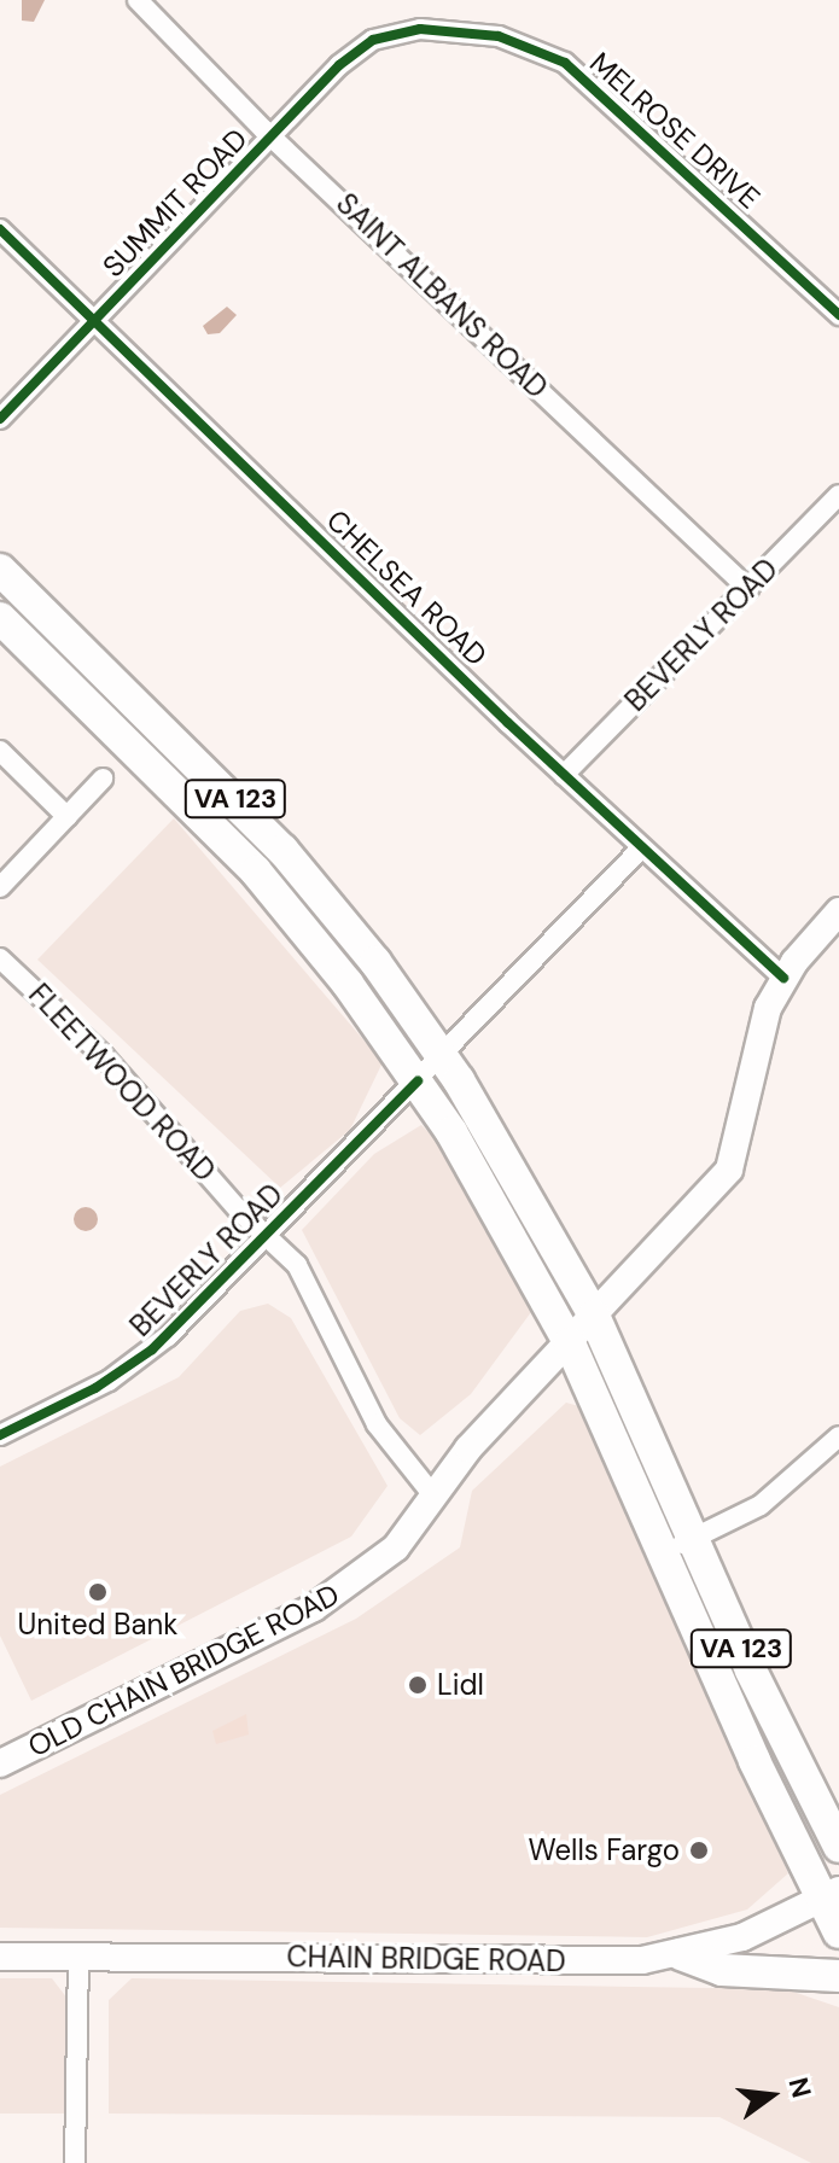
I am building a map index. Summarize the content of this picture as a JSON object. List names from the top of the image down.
{
  "streets": {
    "main road": ["VA 123"],
    "street": [
      "MELROSE DRIVE",
      "SUMMIT ROAD",
      "SAINT ALBANS ROAD",
      "CHELSEA ROAD",
      "BEVERLY ROAD",
      "FLEETWOOD ROAD",
      "OLD CHAIN BRIDGE ROAD",
      "CHAIN BRIDGE ROAD"
    ]
  },
  "crossings": [
    ["MELROSE DRIVE", "SUMMIT ROAD"],
    ["SUMMIT ROAD", "SAINT ALBANS ROAD"],
    ["SUMMIT ROAD", "CHELSEA ROAD"],
    ["SAINT ALBANS ROAD", "BEVERLY ROAD"],
    ["CHELSEA ROAD", "BEVERLY ROAD"],
    ["CHELSEA ROAD", "OLD CHAIN BRIDGE ROAD"],
    ["BEVERLY ROAD", "VA 123"],
    ["BEVERLY ROAD", "FLEETWOOD ROAD"],
    ["VA 123", "OLD CHAIN BRIDGE ROAD"],
    ["VA 123", "CHAIN BRIDGE ROAD"],
    ["FLEETWOOD ROAD", "OLD CHAIN BRIDGE ROAD"]
  ],
  "places": ["United Bank", "Lidl", "Wells Fargo"],
  "north": "right"
}
